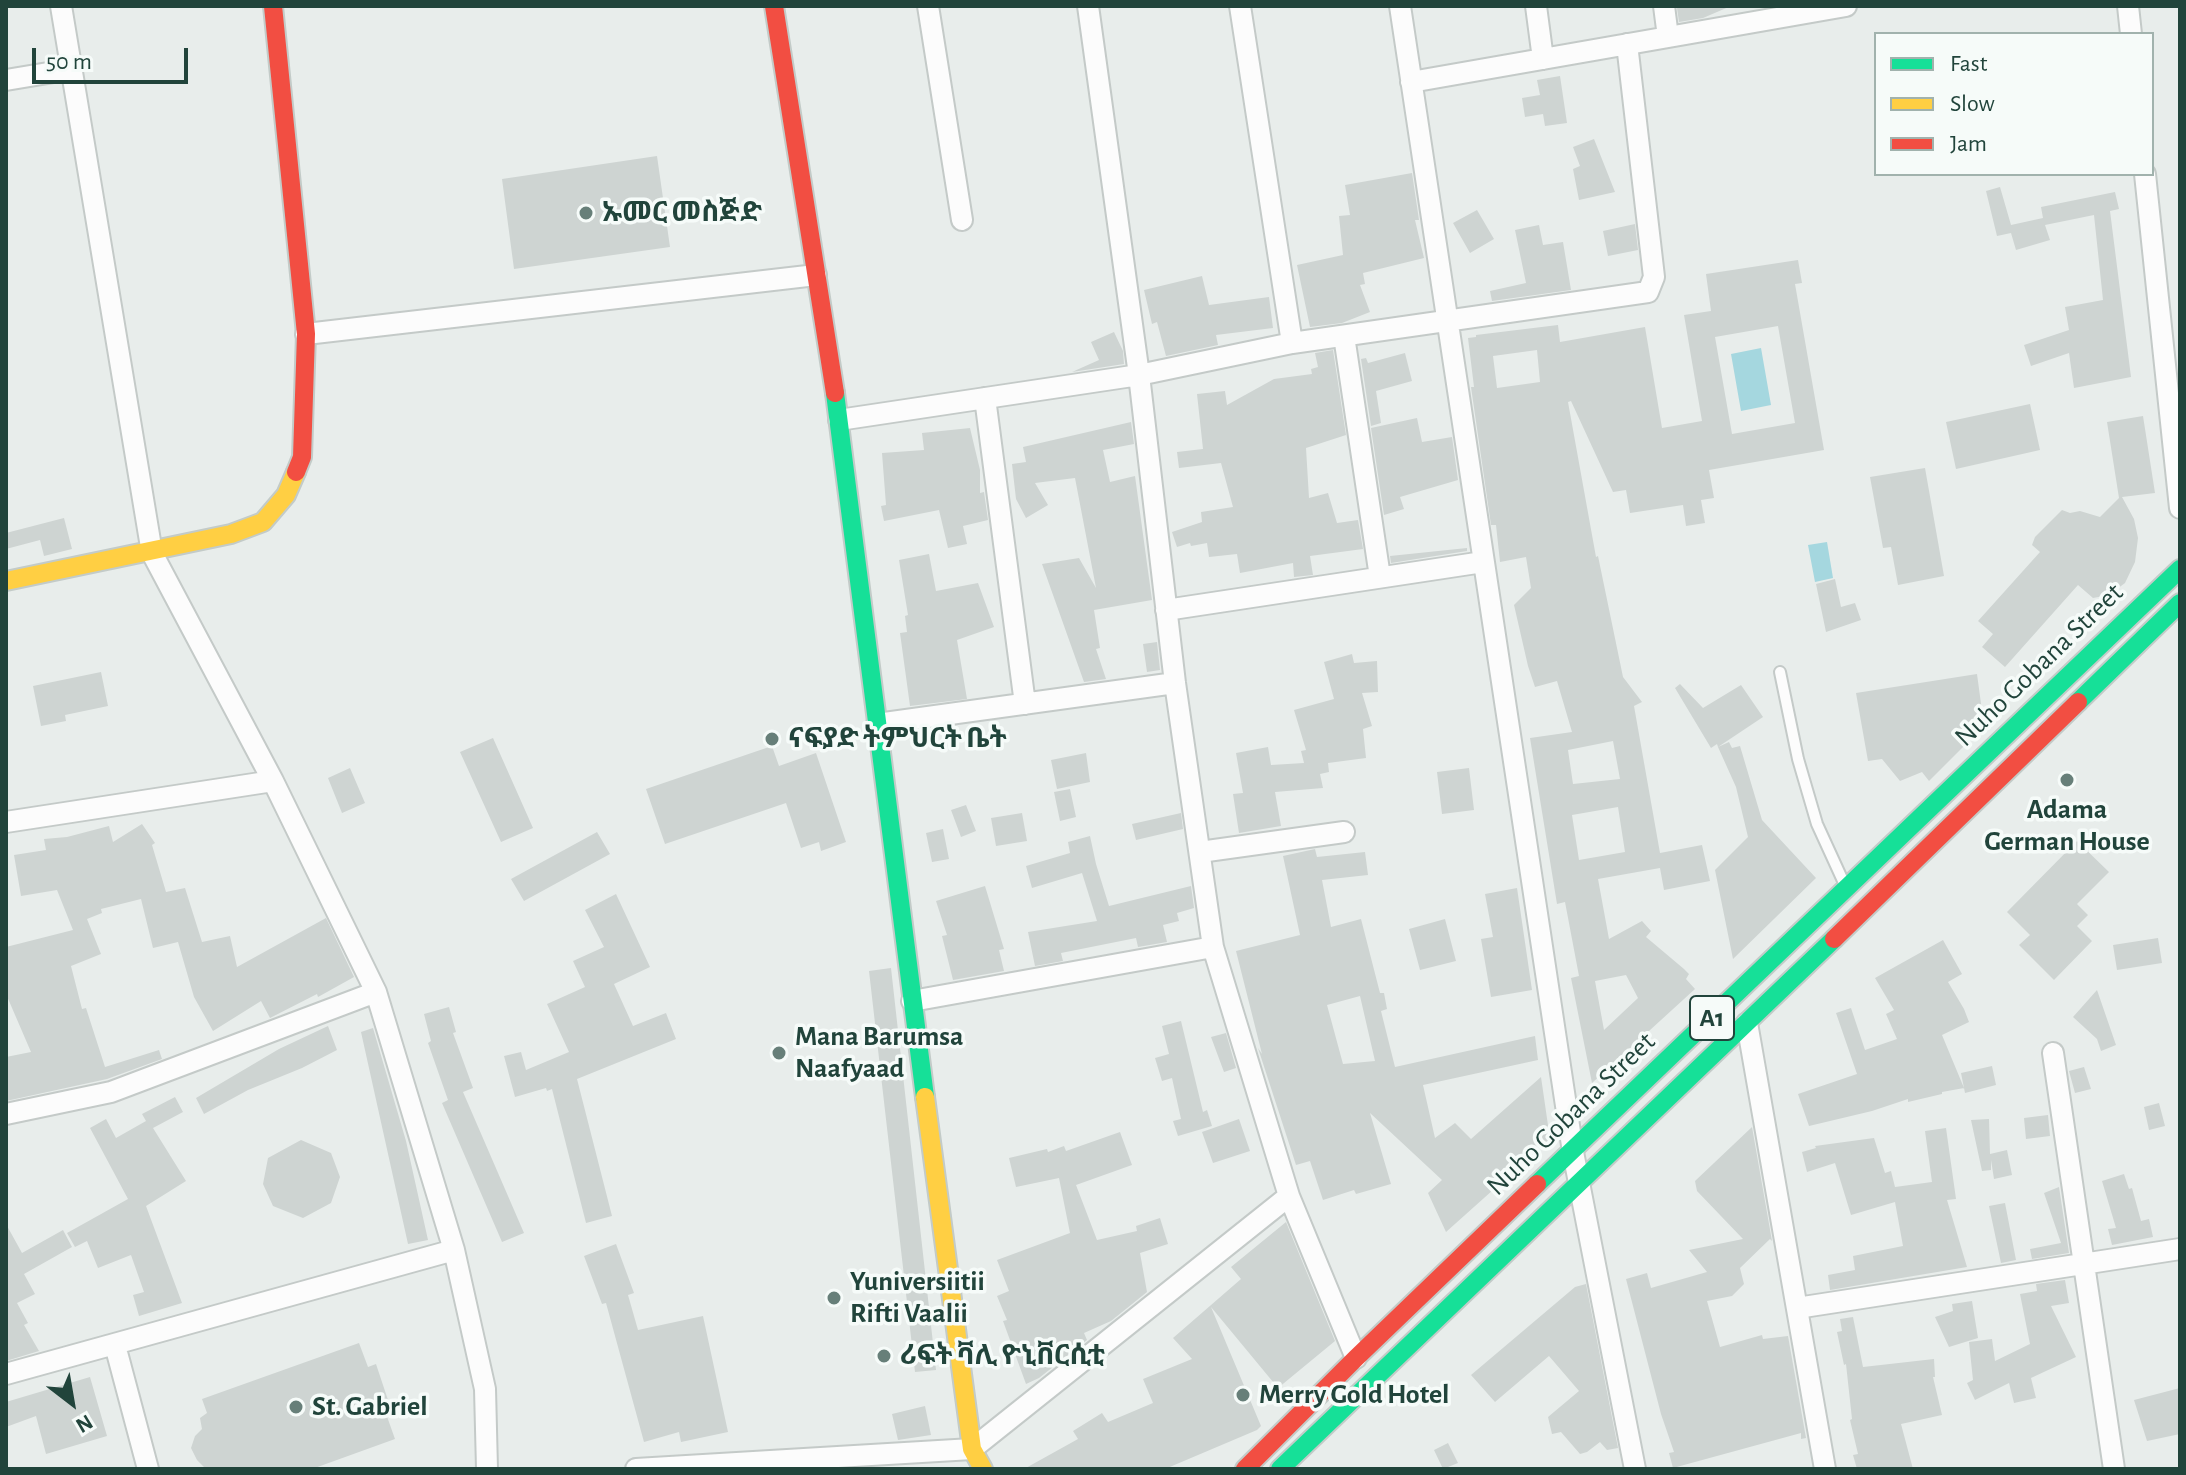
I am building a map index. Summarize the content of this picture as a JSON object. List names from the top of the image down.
{
  "streets": {
    "main road": ["Nuho Gobana Street", "A1"]
  },
  "places": [
    "ኡመር መስጅድ",
    "ናፍያድ ትምህርት ቤት",
    "Adama German House",
    "Mana Barumsa Naafyaad",
    "Yuniversiitii Rifti Vaalii",
    "ሪፍት ቫሊ ዮኒቨርሲቲ",
    "Merry Gold Hotel",
    "St. Gabriel"
  ],
  "legend": ["Fast", "Slow", "Jam"],
  "scale_bar": "50 m",
  "north": "bottom right"
}
